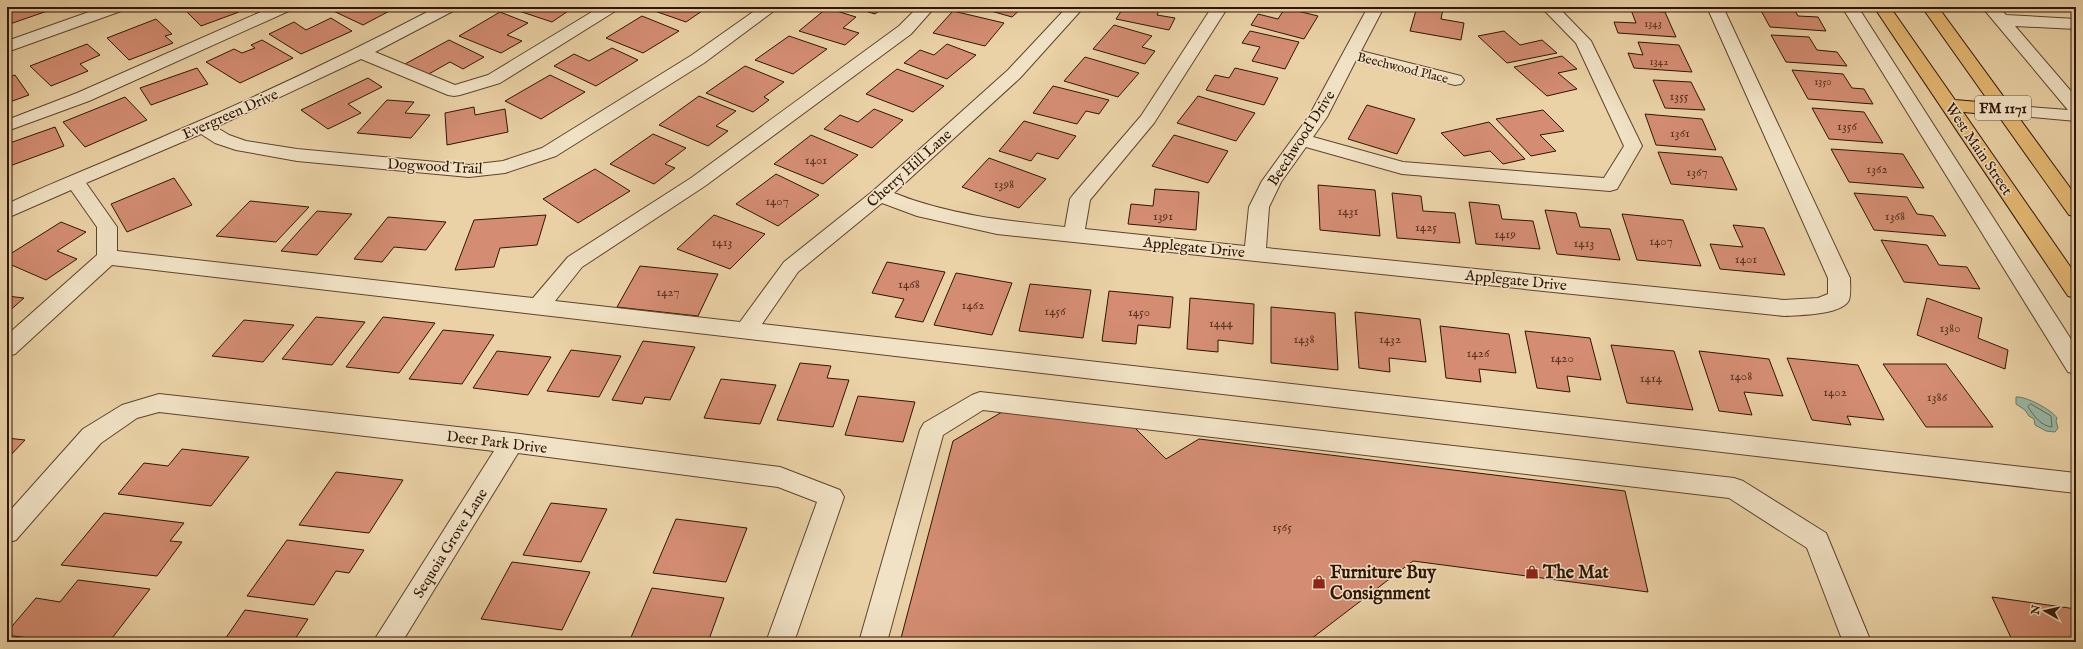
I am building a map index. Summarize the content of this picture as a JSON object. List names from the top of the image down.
{
  "streets": {
    "main road": ["FM 1171", "West Main Street"],
    "street": [
      "Beechwood Place",
      "Evergreen Drive",
      "Beechwood Drive",
      "Dogwood Trail",
      "Cherry Hill Lane",
      "Applegate Drive",
      "Deer Park Drive",
      "Sequoia Grove Lane"
    ]
  },
  "crossings": [
    ["Beechwood Place", "Beechwood Drive"],
    ["Evergreen Drive", "Dogwood Trail"],
    ["Beechwood Drive", "Applegate Drive"],
    ["Cherry Hill Lane", "Applegate Drive"],
    ["Deer Park Drive", "Sequoia Grove Lane"]
  ],
  "places": {
    "shop": ["The Mat", "Furniture Buy Consignment"]
  },
  "house_numbers": [
    "1343",
    "1342",
    "1350",
    "1355",
    "1356",
    "1361",
    "1401",
    "1362",
    "1367",
    "1398",
    "1407",
    "1431",
    "1391",
    "1368",
    "1425",
    "1419",
    "1407",
    "1413",
    "1413",
    "1401",
    "1468",
    "1427",
    "1462",
    "1456",
    "1450",
    "1444",
    "1380",
    "1438",
    "1432",
    "1426",
    "1420",
    "1408",
    "1414",
    "1402",
    "1386",
    "1565"
  ],
  "north": "left"
}
